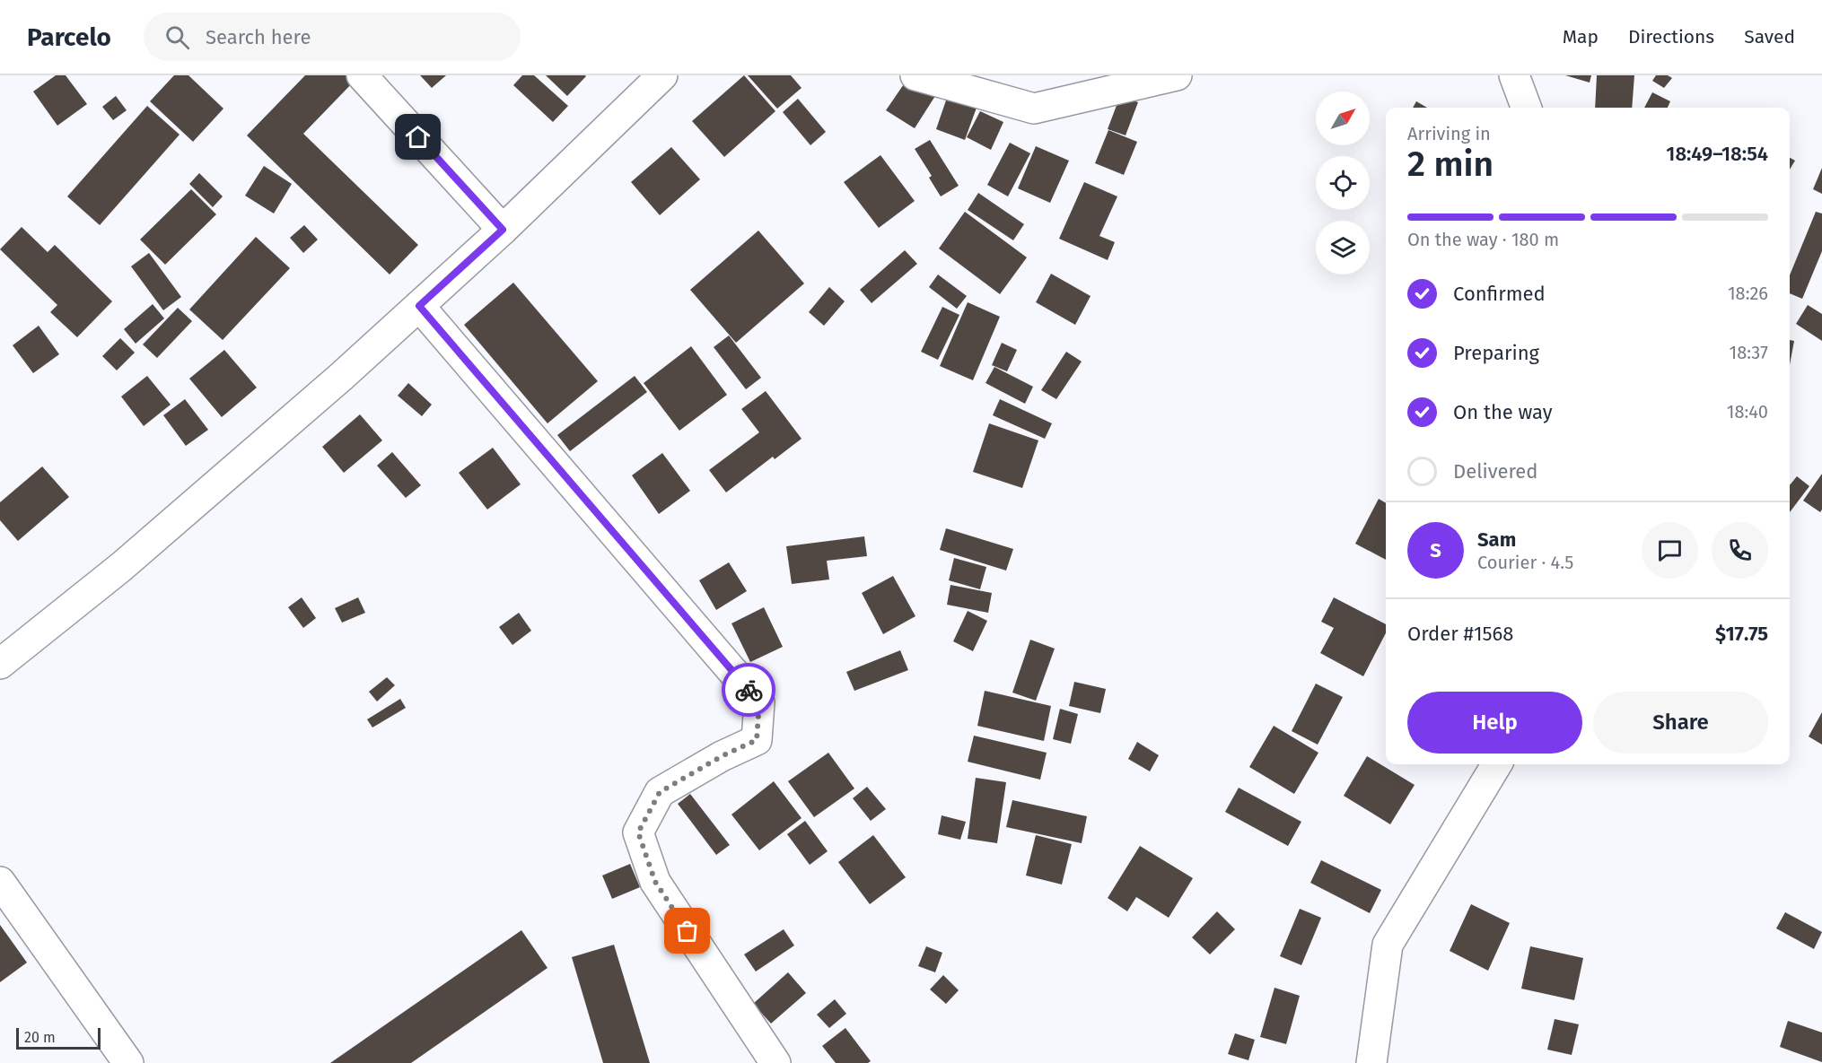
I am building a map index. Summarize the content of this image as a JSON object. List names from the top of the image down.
{
  "scale_bar": "20 m",
  "north": "top right",
  "page": {
    "header": "Parcelo",
    "search": "Search here",
    "nav": ["Map", "Directions", "Saved"],
    "heading": ["2 min", "Arriving in", "18:49–18:54"],
    "panel": [
      "Sam",
      "Courier · 4.5",
      "Order #1568",
      "$17.75"
    ],
    "bar": "On the way · 180 m",
    "list": [
      ["Confirmed", "18:26"],
      ["Preparing", "18:37"],
      ["On the way", "18:40"],
      "Delivered"
    ],
    "round": "S",
    "buttons": ["Help", "Share"],
    "scale": "20 m"
  }
}
